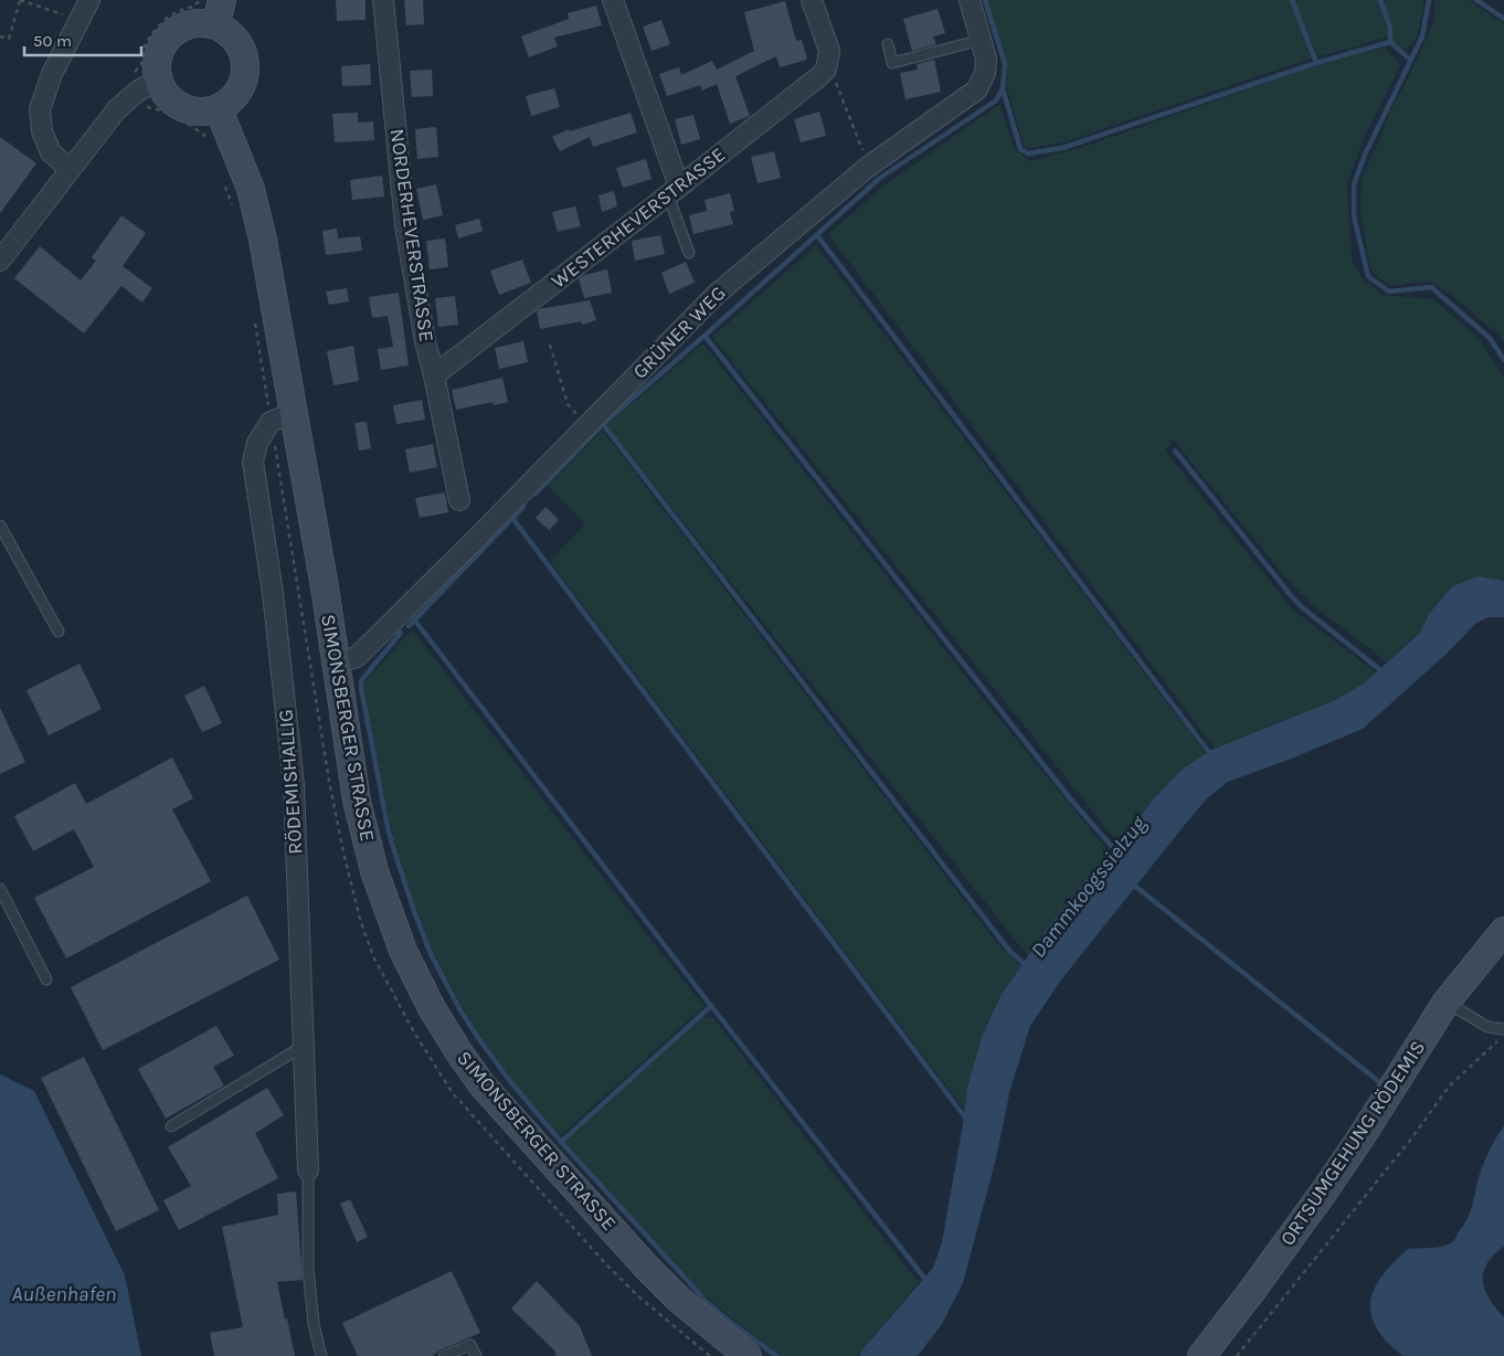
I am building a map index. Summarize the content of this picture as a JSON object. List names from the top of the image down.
{
  "streets": {
    "main road": ["SIMONSBERGER STRASSE", "ORTSUMGEHUNG RÖDEMIS"],
    "street": [
      "WESTERHEVERSTRASSE",
      "NORDERHEVERSTRASSE",
      "GRÜNER WEG",
      "RÖDEMISHALLIG"
    ]
  },
  "crossings": [
    ["WESTERHEVERSTRASSE", "NORDERHEVERSTRASSE"],
    ["GRÜNER WEG", "SIMONSBERGER STRASSE"],
    ["SIMONSBERGER STRASSE", "RÖDEMISHALLIG"]
  ],
  "water": ["Dammkoogssielzug", "Außenhafen"],
  "scale_bar": "50 m"
}
